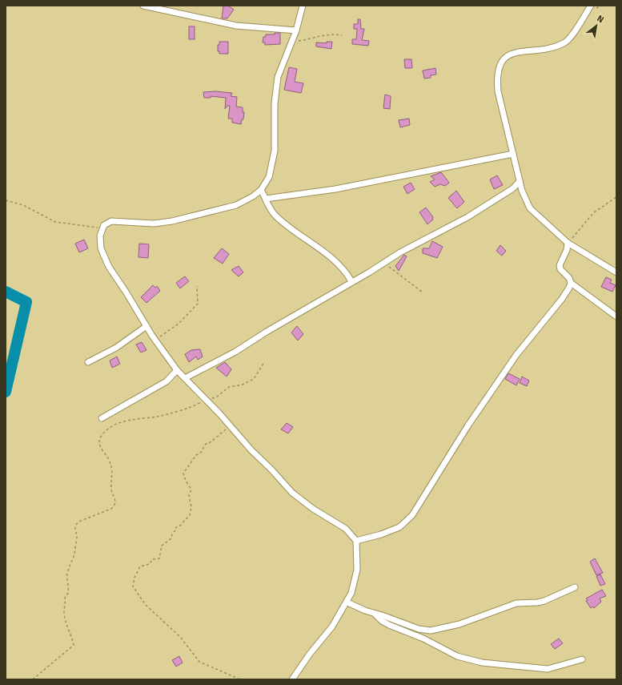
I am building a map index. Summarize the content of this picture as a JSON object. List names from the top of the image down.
{
  "north": "top right"
}
